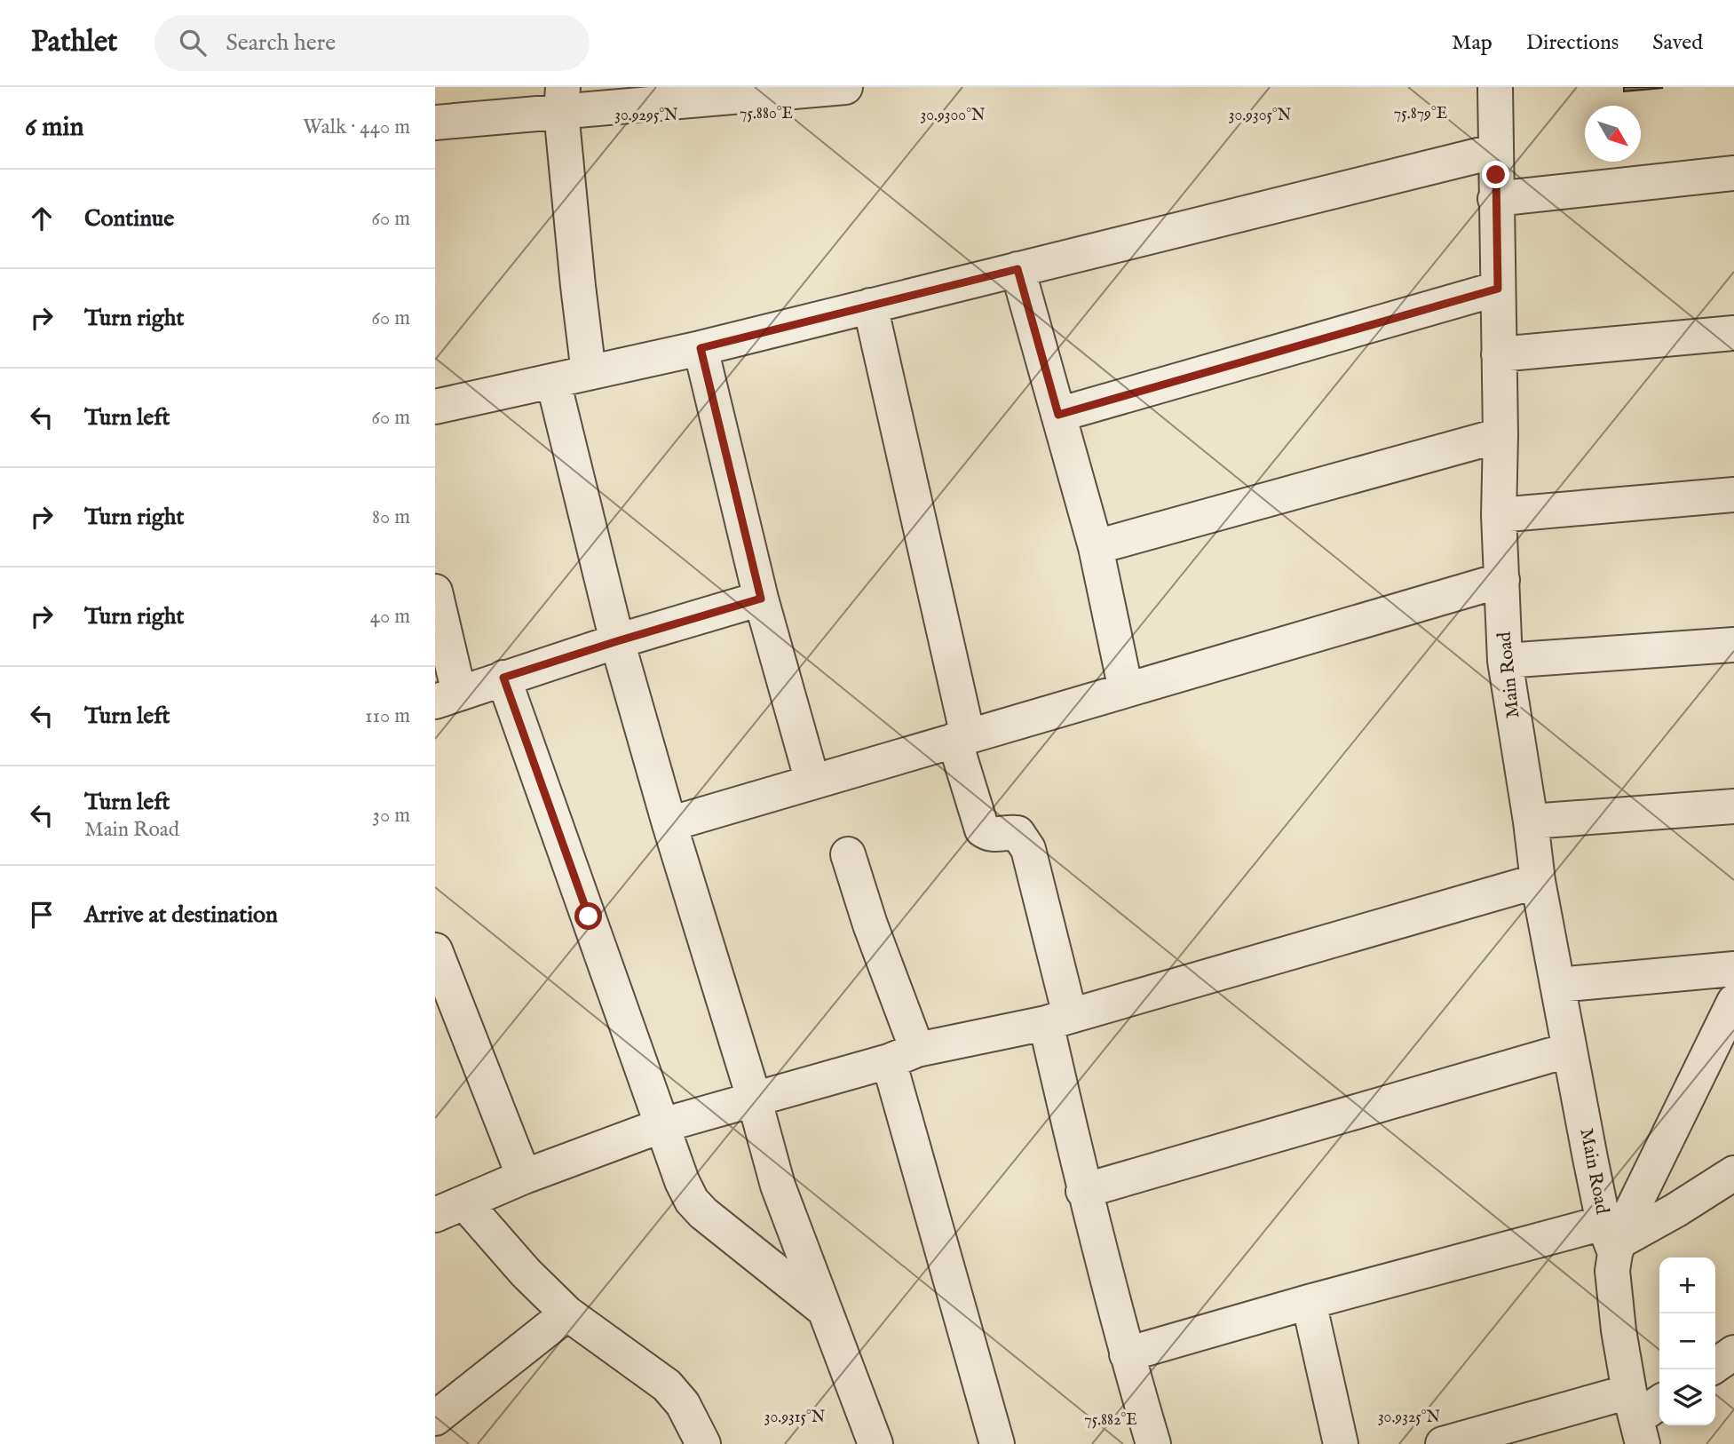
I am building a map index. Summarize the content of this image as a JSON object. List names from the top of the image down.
{
  "streets": {
    "street": ["Main Road"]
  },
  "north": "bottom right",
  "page": {
    "header": "Pathlet",
    "search": "Search here",
    "nav": ["Map", "Directions", "Saved"],
    "heading": ["6 min", "Walk · 440 m"],
    "list": [
      ["Continue", "60 m"],
      ["Turn right", "60 m"],
      ["Turn left", "60 m"],
      ["Turn right", "80 m"],
      ["Turn right", "40 m"],
      ["Turn left", "110 m"],
      ["Turn left", "Main Road", "30 m"],
      "Arrive at destination"
    ],
    "map_buttons": ["+", "−"]
  },
  "coordinates": [
    "75.880°E",
    "75.879°E",
    "30.9295°N",
    "30.9300°N",
    "30.9305°N",
    "30.9315°N",
    "30.9325°N",
    "75.882°E"
  ]
}
